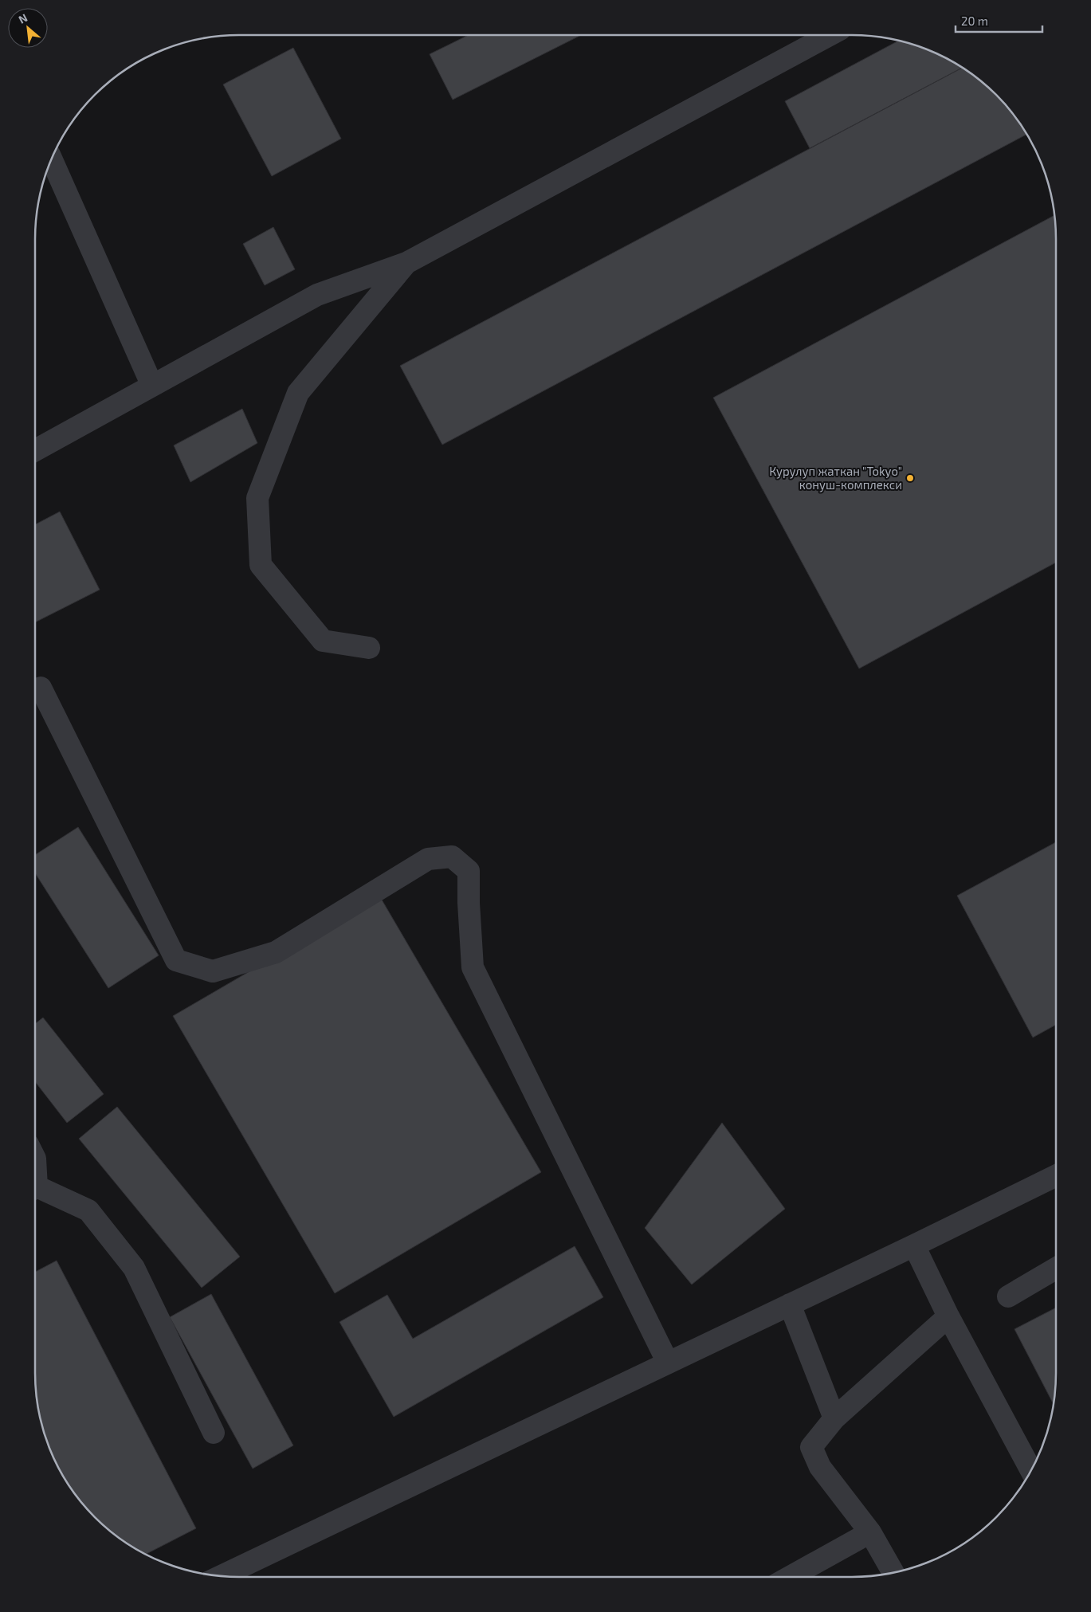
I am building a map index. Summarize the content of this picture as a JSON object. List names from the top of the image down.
{
  "places": ["Курулуп жаткан \"Tokyo\" конуш-комплекси"],
  "scale_bar": "20 m",
  "north": "top left"
}
